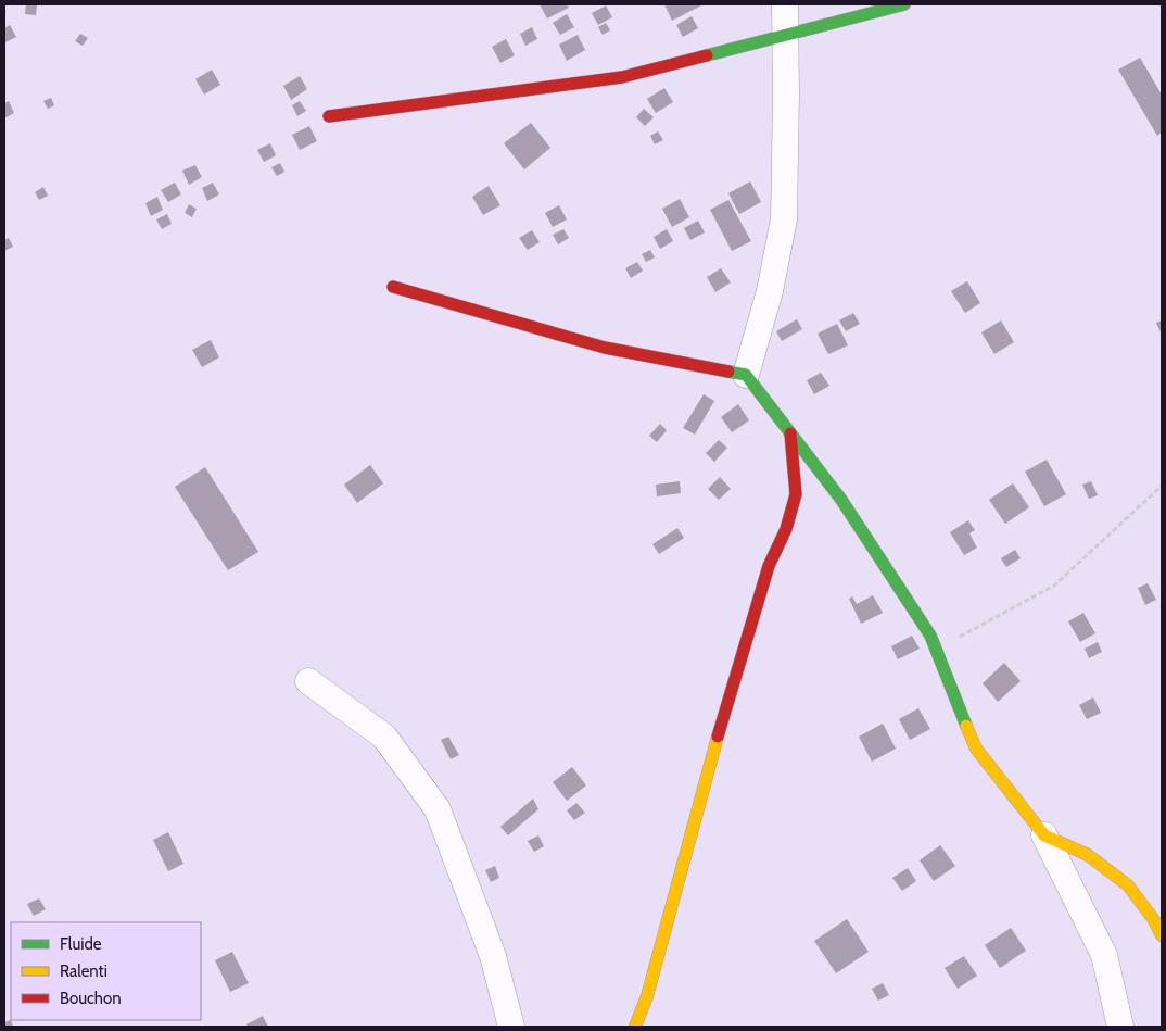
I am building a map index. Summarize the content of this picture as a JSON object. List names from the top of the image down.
{
  "legend": ["Fluide", "Ralenti", "Bouchon"]
}
